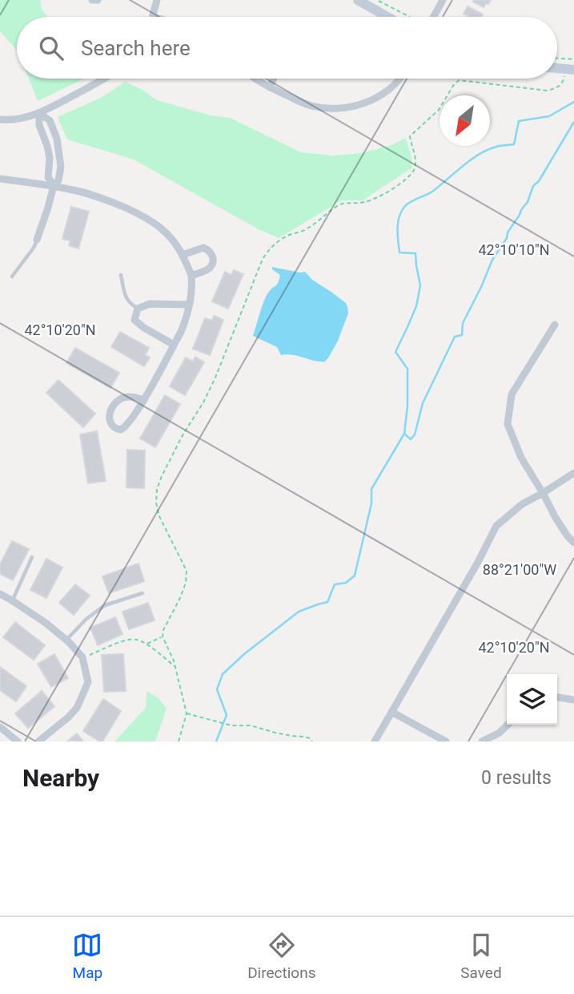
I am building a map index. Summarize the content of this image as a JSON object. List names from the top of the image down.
{
  "north": "bottom left",
  "page": {
    "search": "Search here",
    "heading": ["Nearby", "0 results"],
    "nav": ["Map", "Directions", "Saved"]
  },
  "coordinates": ["42°10'10\"N", "42°10'20\"N", "88°21'00\"W"]
}
